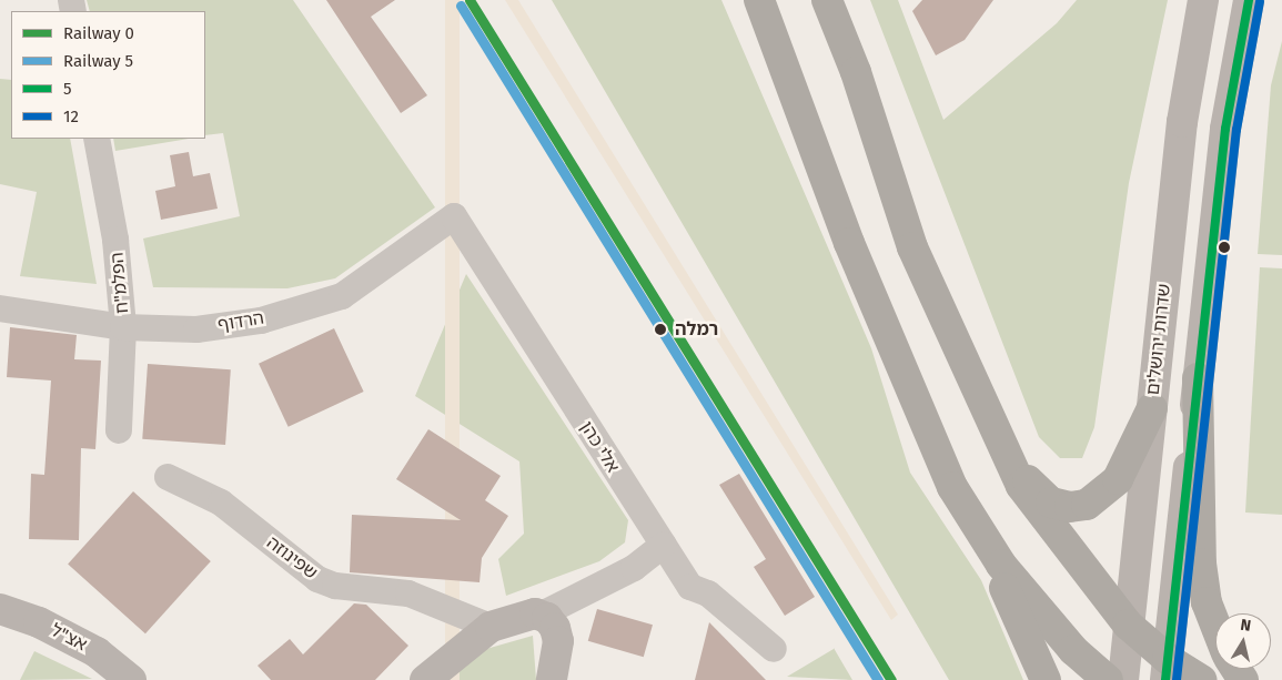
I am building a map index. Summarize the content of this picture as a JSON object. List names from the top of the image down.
{
  "streets": {
    "main road": ["שדרות ירושלים", "אצ\"ל"],
    "street": [
      "הפלמ\"ח",
      "הרדוף",
      "אלי כהן",
      "שפינוזה"
    ]
  },
  "crossings": [
    ["הפלמ\"ח", "הרדוף"],
    ["הרדוף", "אלי כהן"]
  ],
  "places": ["רמלה"],
  "lines": [
    "rail line 0",
    "transit line 5",
    "transit line 12",
    "rail line 5"
  ],
  "legend": [
    "Railway 0",
    "Railway 5",
    "5",
    "12"
  ],
  "north": "top"
}
